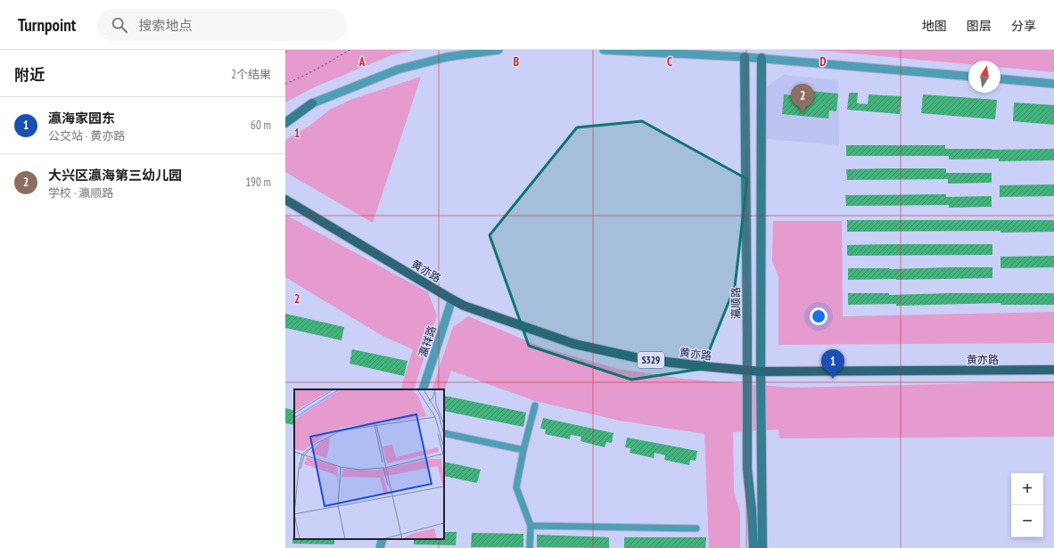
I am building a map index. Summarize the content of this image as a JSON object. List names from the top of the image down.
{
  "streets": {
    "main road": ["黄亦路", "瀛顺路", "S329"],
    "street": ["瀛祥路"]
  },
  "crossings": [
    ["黄亦路", "瀛顺路"],
    ["黄亦路", "瀛祥路"]
  ],
  "north": "top",
  "page": {
    "header": "Turnpoint",
    "search": "搜索地点",
    "nav": ["地图", "图层", "分享"],
    "heading": ["附近", "2个结果"],
    "pins": ["2", "1"],
    "list": [
      {
        "mark": "1",
        "name": "瀛海家园东",
        "note": "公交站 · 黄亦路",
        "value": "60 m"
      },
      {
        "mark": "2",
        "name": "大兴区瀛海第三幼儿园",
        "note": "学校 · 瀛顺路",
        "value": "190 m"
      }
    ],
    "map_buttons": ["+", "−"]
  },
  "grid": {
    "columns": [
      "A",
      "B",
      "C",
      "D"
    ],
    "rows": ["1", "2"]
  }
}
